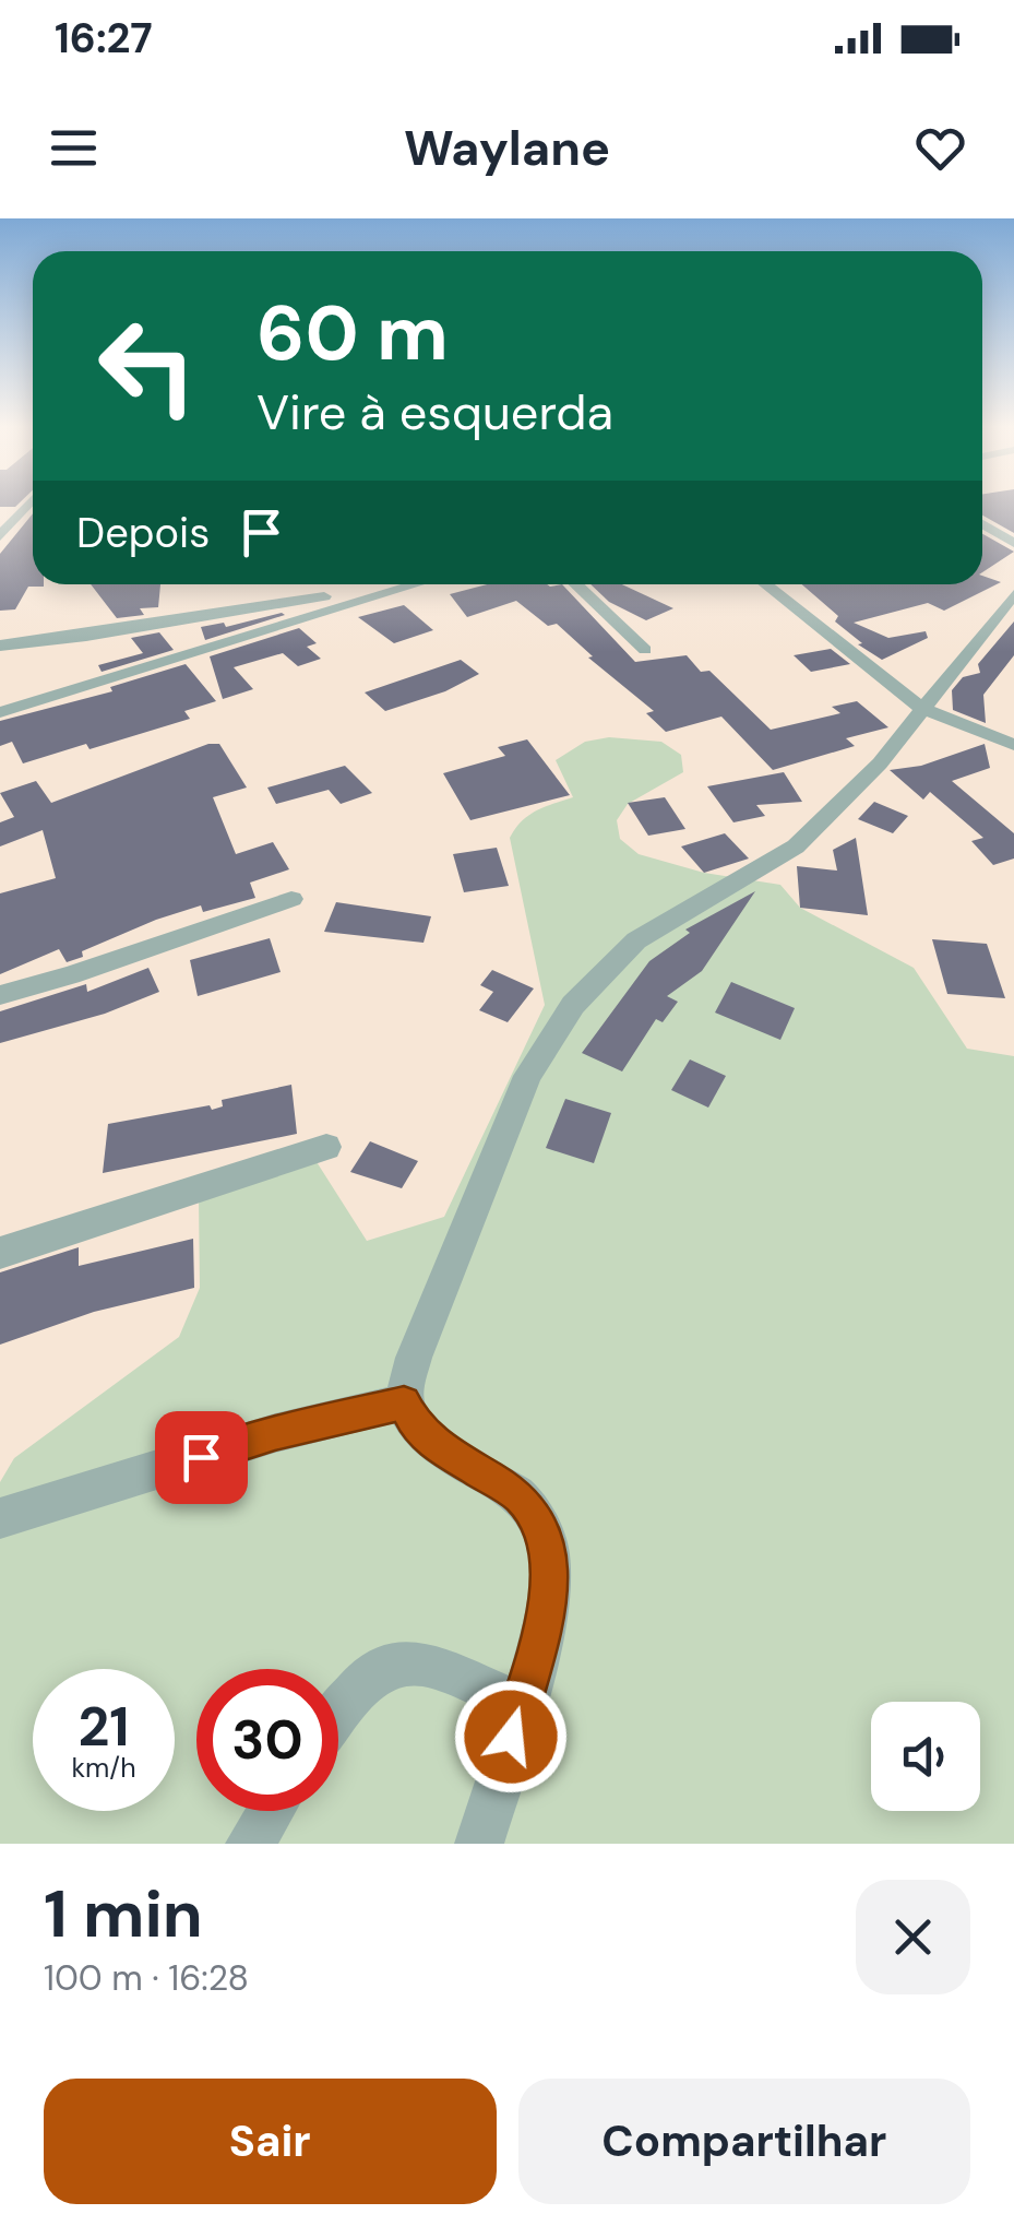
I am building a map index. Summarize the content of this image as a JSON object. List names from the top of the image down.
{
  "page": {
    "status": "16:27",
    "header": "Waylane",
    "turn": ["60 m", "Vire à esquerda"],
    "then": "Depois",
    "speed": "21 km/h",
    "limit": "30",
    "heading": ["1 min", "100 m · 16:28"],
    "buttons": ["Sair", "Compartilhar"]
  }
}
